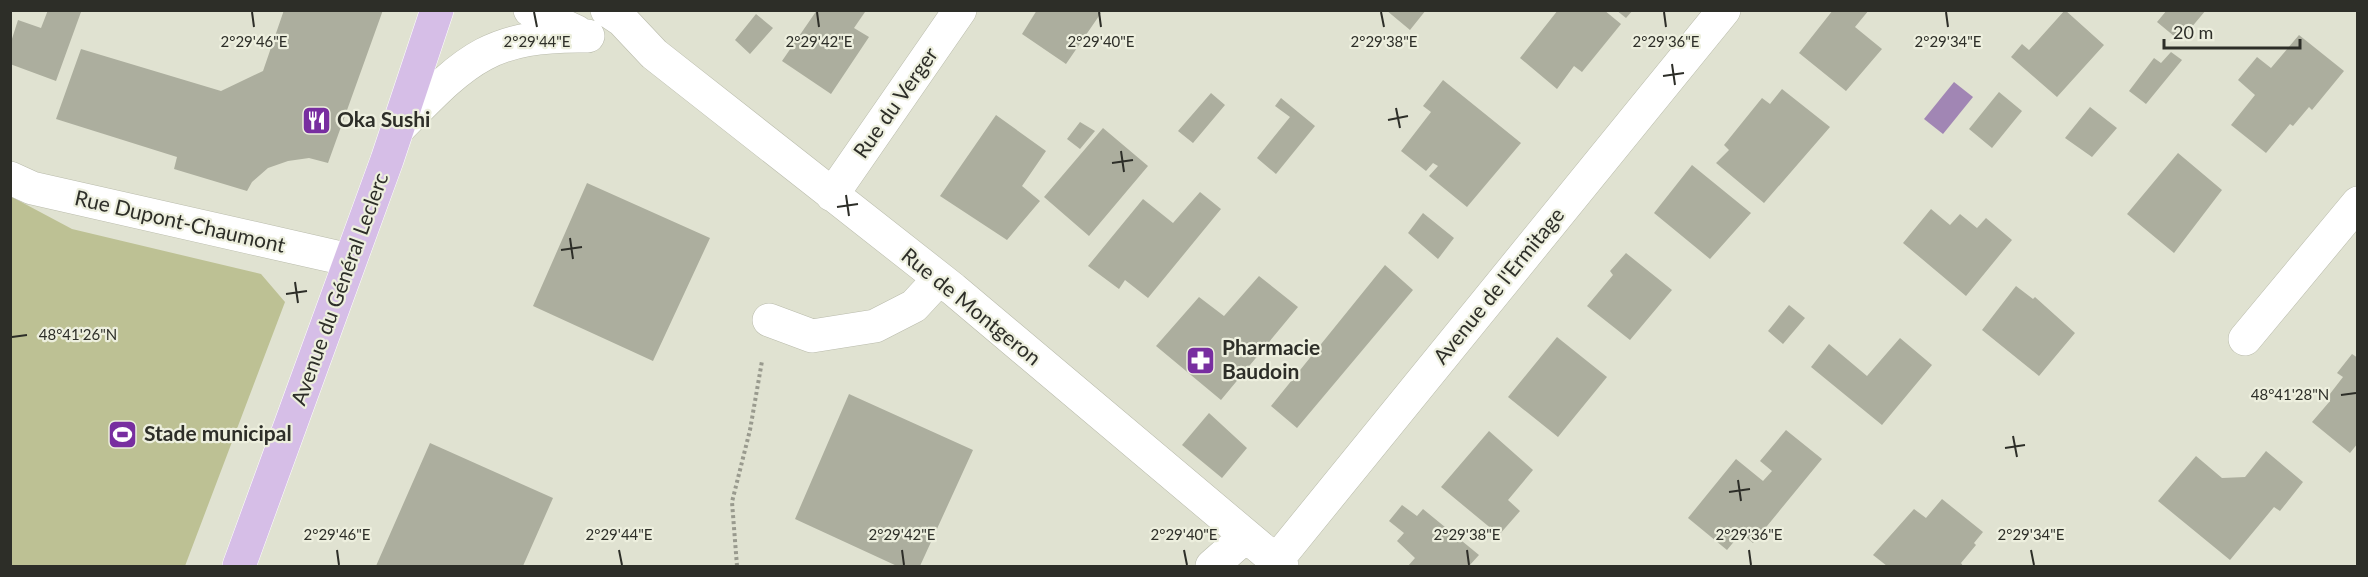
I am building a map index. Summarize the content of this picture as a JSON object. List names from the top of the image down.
{
  "streets": {
    "main road": ["Avenue du Général Leclerc"],
    "street": [
      "Rue du Verger",
      "Rue Dupont-Chaumont",
      "Avenue de l'Ermitage",
      "Rue de Montgeron"
    ]
  },
  "crossings": [
    ["Rue du Verger", "Rue de Montgeron"],
    ["Rue Dupont-Chaumont", "Avenue du Général Leclerc"],
    ["Avenue de l'Ermitage", "Rue de Montgeron"]
  ],
  "places": {
    "restaurant": ["Oka Sushi"],
    "pharmacy": ["Pharmacie Baudoin"],
    "sports": ["Stade municipal"]
  },
  "scale_bar": "20 m",
  "coordinates": [
    "2°29'46\"E",
    "2°29'44\"E",
    "2°29'42\"E",
    "2°29'40\"E",
    "2°29'38\"E",
    "2°29'36\"E",
    "2°29'34\"E",
    "48°41'26\"N",
    "48°41'28\"N"
  ]
}
